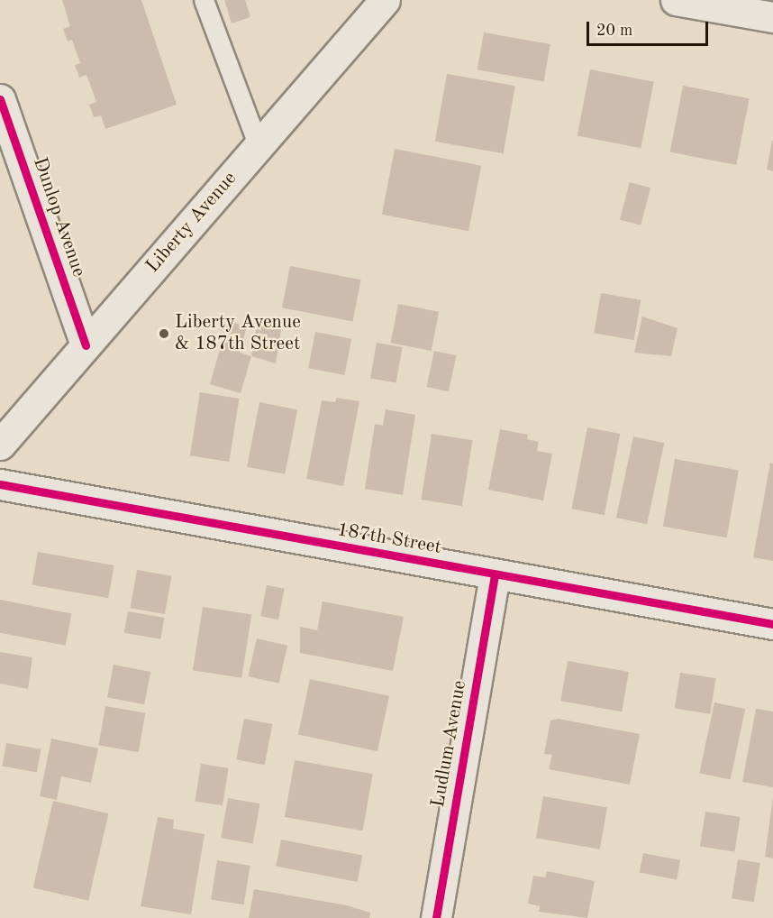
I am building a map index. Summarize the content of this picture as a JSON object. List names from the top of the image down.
{
  "streets": {
    "street": [
      "Dunlop Avenue",
      "Liberty Avenue",
      "187th Street",
      "Ludlum Avenue"
    ]
  },
  "crossings": [
    ["Dunlop Avenue", "Liberty Avenue"],
    ["187th Street", "Ludlum Avenue"]
  ],
  "places": ["Liberty Avenue & 187th Street"],
  "scale_bar": "20 m"
}
